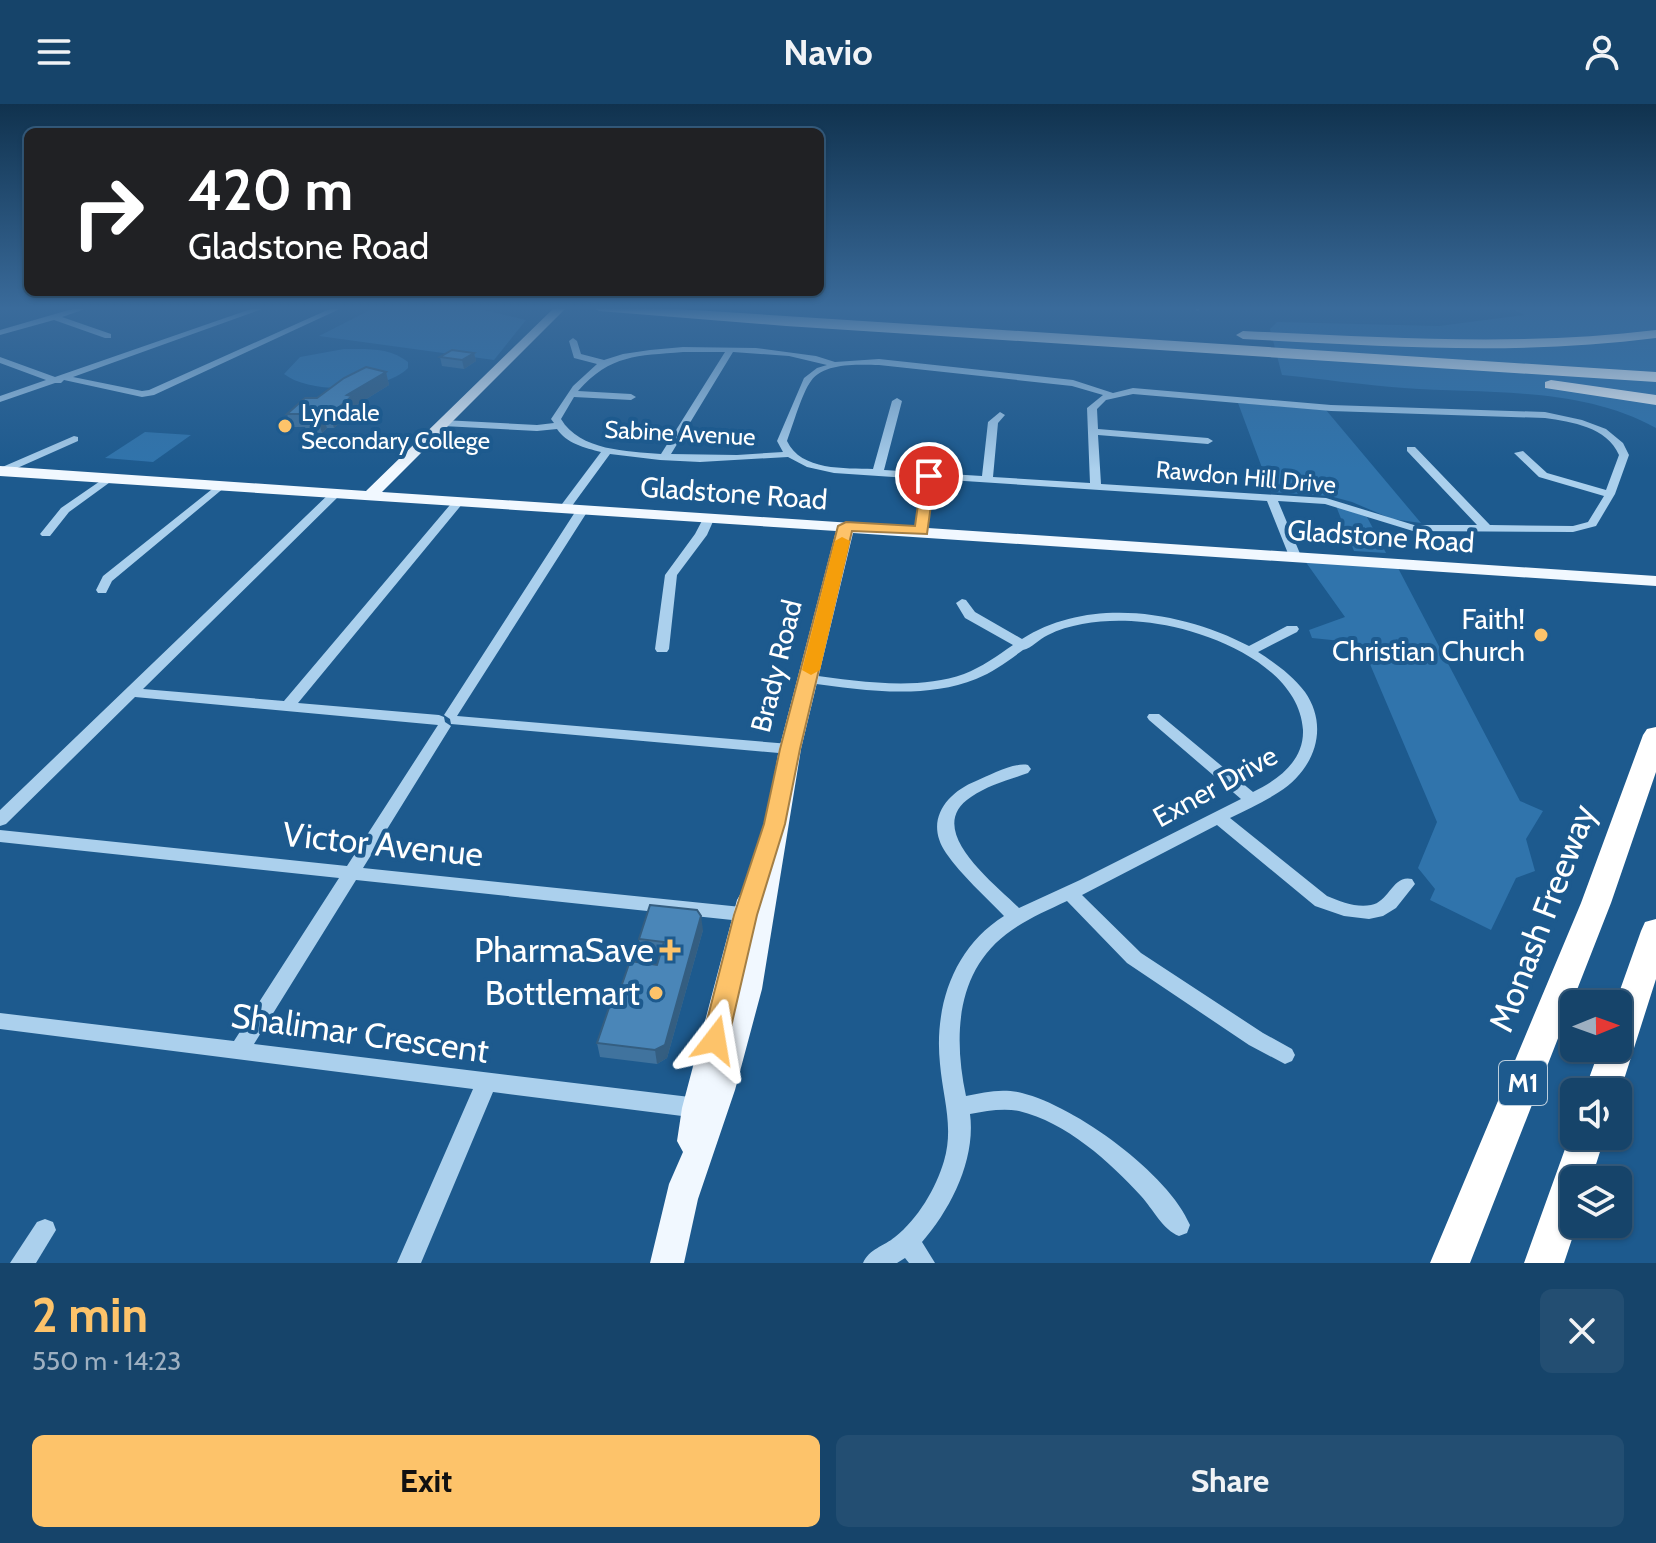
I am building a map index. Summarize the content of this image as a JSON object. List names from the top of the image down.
{
  "streets": {
    "highway": ["Monash Freeway", "M1"],
    "main road": ["Gladstone Road", "Brady Road"],
    "street": [
      "Sabine Avenue",
      "Rawdon Hill Drive",
      "Exner Drive",
      "Victor Avenue",
      "Shalimar Crescent"
    ]
  },
  "crossings": [
    ["Sabine Avenue", "Rawdon Hill Drive"],
    ["Gladstone Road", "Brady Road"],
    ["Brady Road", "Exner Drive"],
    ["Brady Road", "Victor Avenue"],
    ["Brady Road", "Shalimar Crescent"]
  ],
  "places": {
    "other": ["Lyndale Secondary College", "Faith! Christian Church", "Bottlemart"],
    "health": ["PharmaSave"]
  },
  "north": "right",
  "page": {
    "header": "Navio",
    "turn": ["420 m", "Gladstone Road"],
    "heading": ["2 min", "550 m · 14:23"],
    "buttons": ["Exit", "Share"]
  }
}
